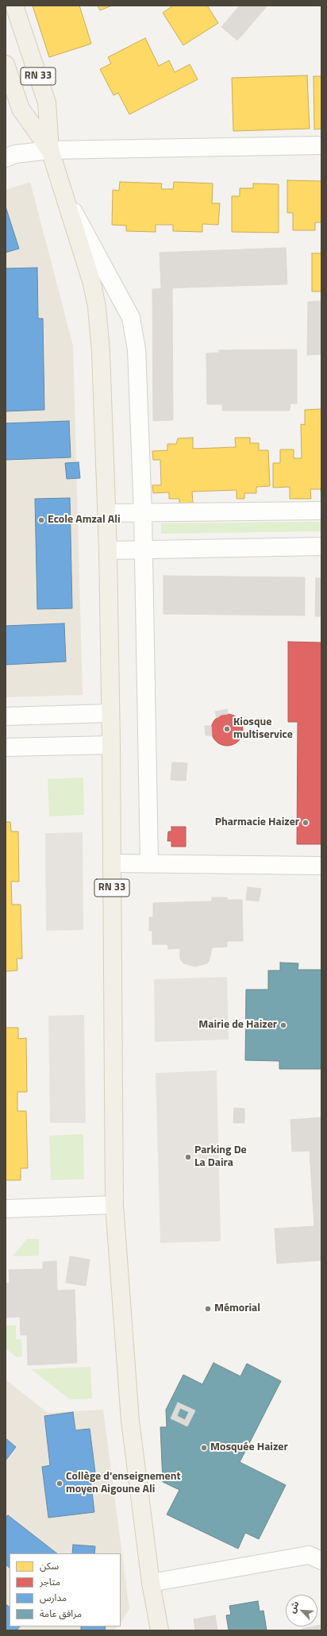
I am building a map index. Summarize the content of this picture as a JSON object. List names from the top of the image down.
{
  "streets": {
    "main road": ["RN 33"]
  },
  "places": [
    "Ecole Amzal Ali",
    "Kiosque multiservice",
    "Pharmacie Haizer",
    "Mairie de Haizer",
    "Parking De La Daira",
    "Mémorial",
    "Mosquée Haizer",
    "Collège d'enseignement moyen Aigoune Ali"
  ],
  "legend": [
    "سكن",
    "متاجر",
    "مدارس",
    "مرافق عامة"
  ],
  "north": "top left"
}
